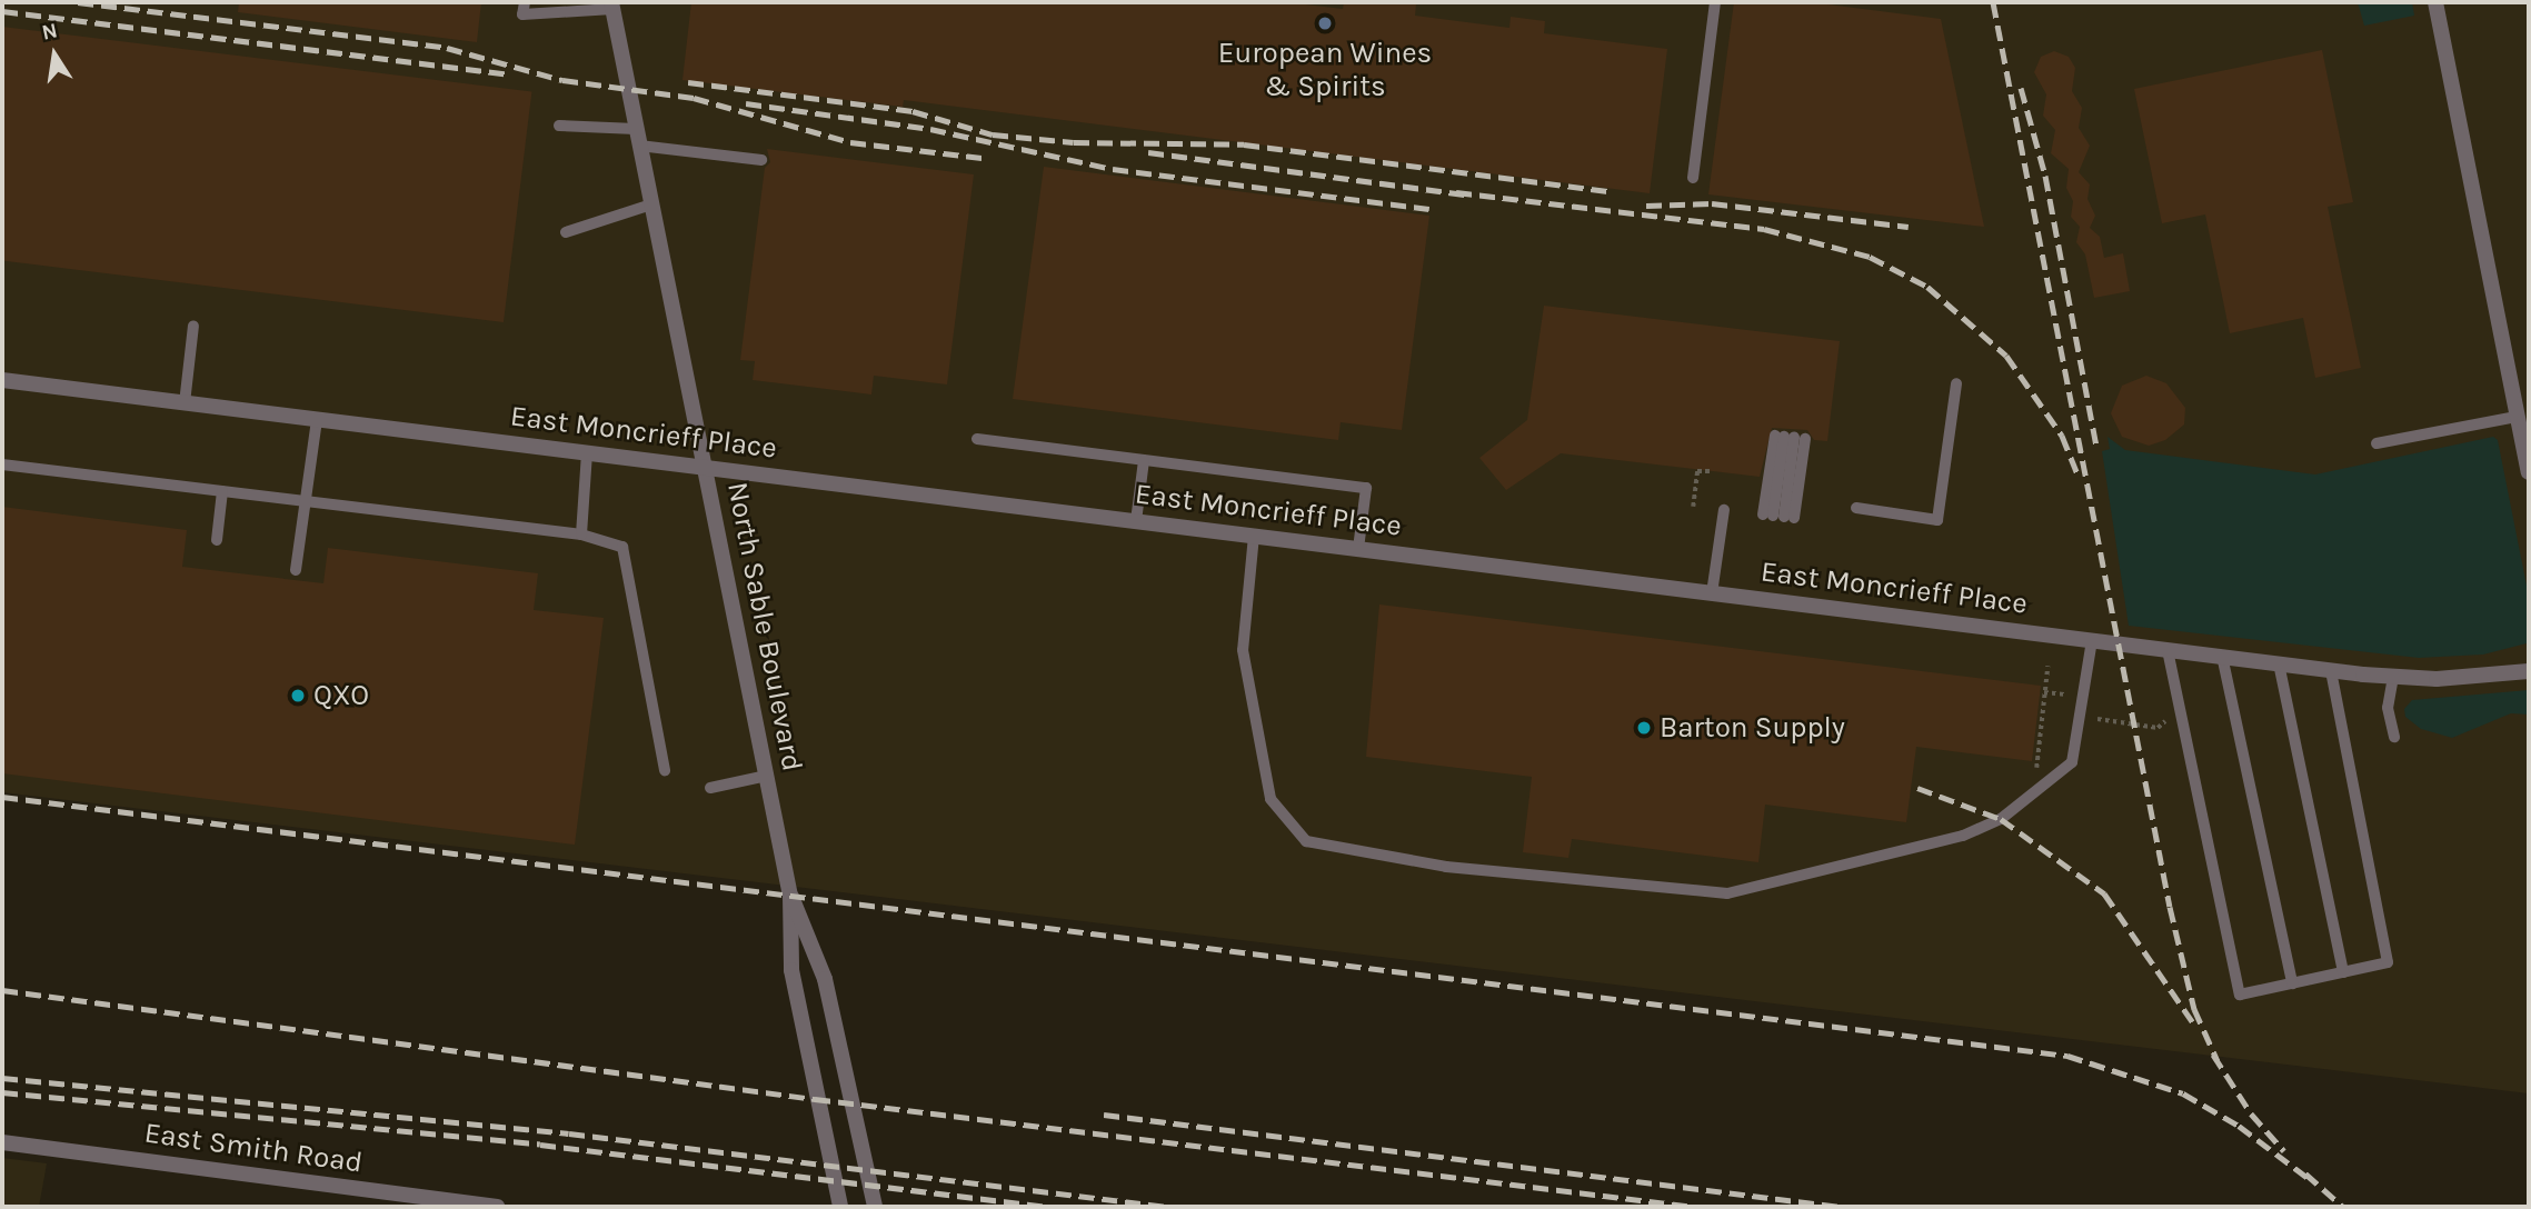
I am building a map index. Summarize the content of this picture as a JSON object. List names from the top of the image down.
{
  "streets": {
    "street": ["East Moncrieff Place", "North Sable Boulevard", "East Smith Road"]
  },
  "crossings": [
    ["East Moncrieff Place", "North Sable Boulevard"]
  ],
  "places": ["European Wines & Spirits", "QXO", "Barton Supply"],
  "north": "top"
}
